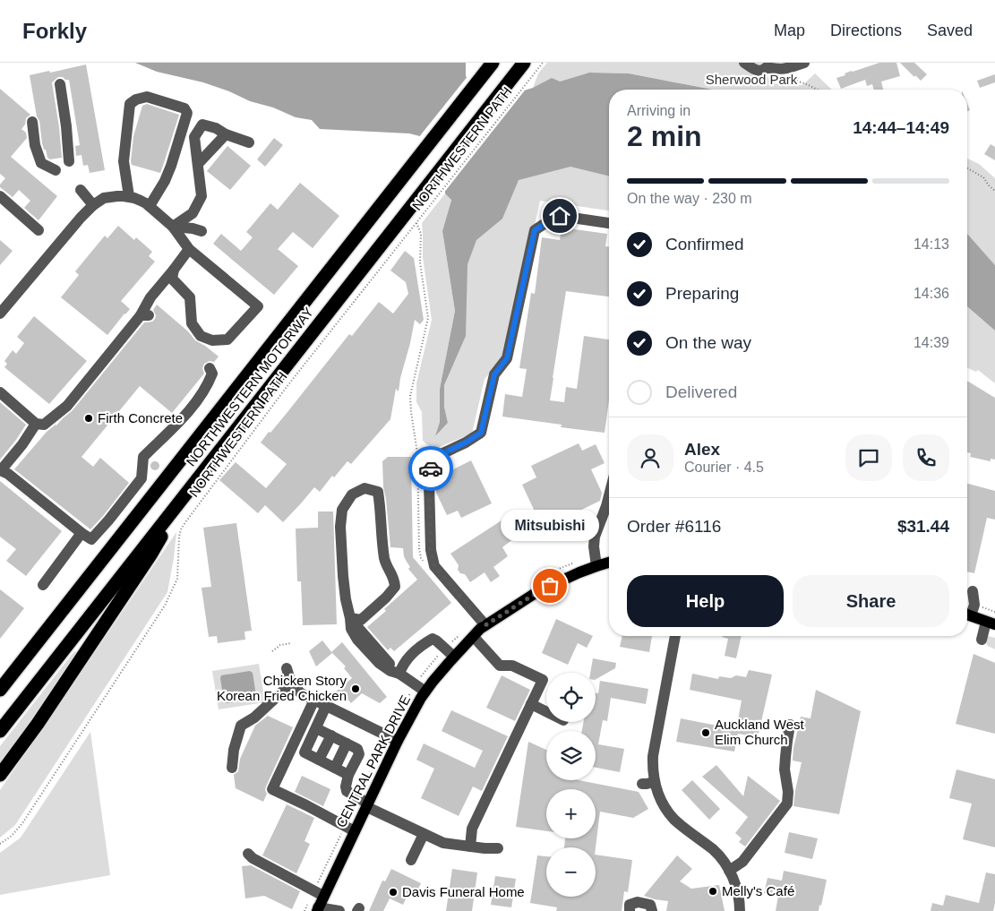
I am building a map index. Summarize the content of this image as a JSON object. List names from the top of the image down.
{
  "streets": {
    "highway": ["NORTHWESTERN MOTORWAY"],
    "main road": ["CENTRAL PARK DRIVE"],
    "path": ["NORTHWESTERN PATH"]
  },
  "parks": ["Sherwood Park"],
  "places": [
    "Firth Concrete",
    "Mitsubishi",
    "Chicken Story Korean Fried Chicken",
    "Auckland West Elim Church",
    "Melly's Café",
    "Davis Funeral Home"
  ],
  "page": {
    "header": "Forkly",
    "nav": ["Map", "Directions", "Saved"],
    "heading": ["2 min", "Arriving in", "14:44–14:49"],
    "panel": [
      "Alex",
      "Courier · 4.5",
      "Order #6116",
      "$31.44"
    ],
    "bar": "On the way · 230 m",
    "list": [
      ["Confirmed", "14:13"],
      ["Preparing", "14:36"],
      ["On the way", "14:39"],
      "Delivered"
    ],
    "bubble": "Mitsubishi",
    "buttons": ["Help", "Share"],
    "map_buttons": ["+", "−"]
  }
}
